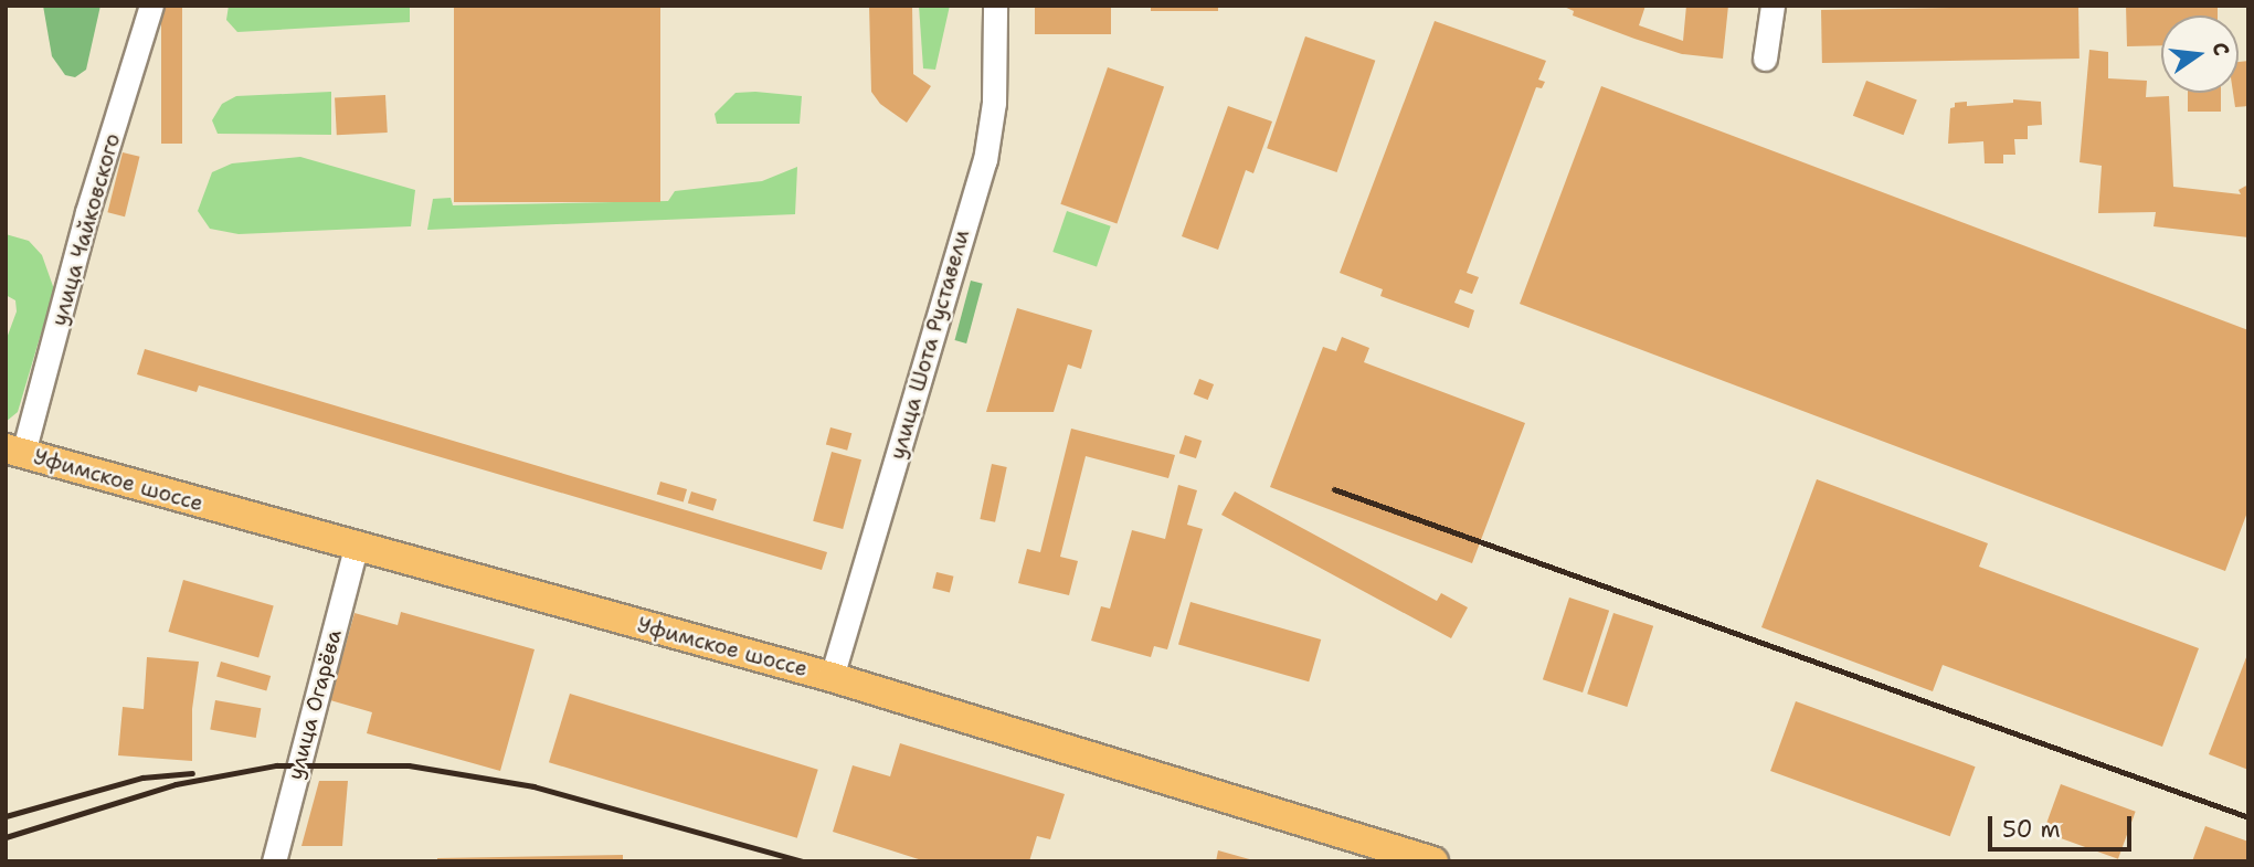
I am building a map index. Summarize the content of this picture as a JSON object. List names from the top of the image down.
{
  "streets": {
    "main road": ["Уфимское шоссе"],
    "street": ["улица Чайковского", "улица Шота Руставели", "улица Огарёва"]
  },
  "crossings": [
    ["улица Чайковского", "Уфимское шоссе"],
    ["улица Шота Руставели", "Уфимское шоссе"],
    ["Уфимское шоссе", "улица Огарёва"]
  ],
  "scale_bar": "50 m",
  "north": "right"
}
